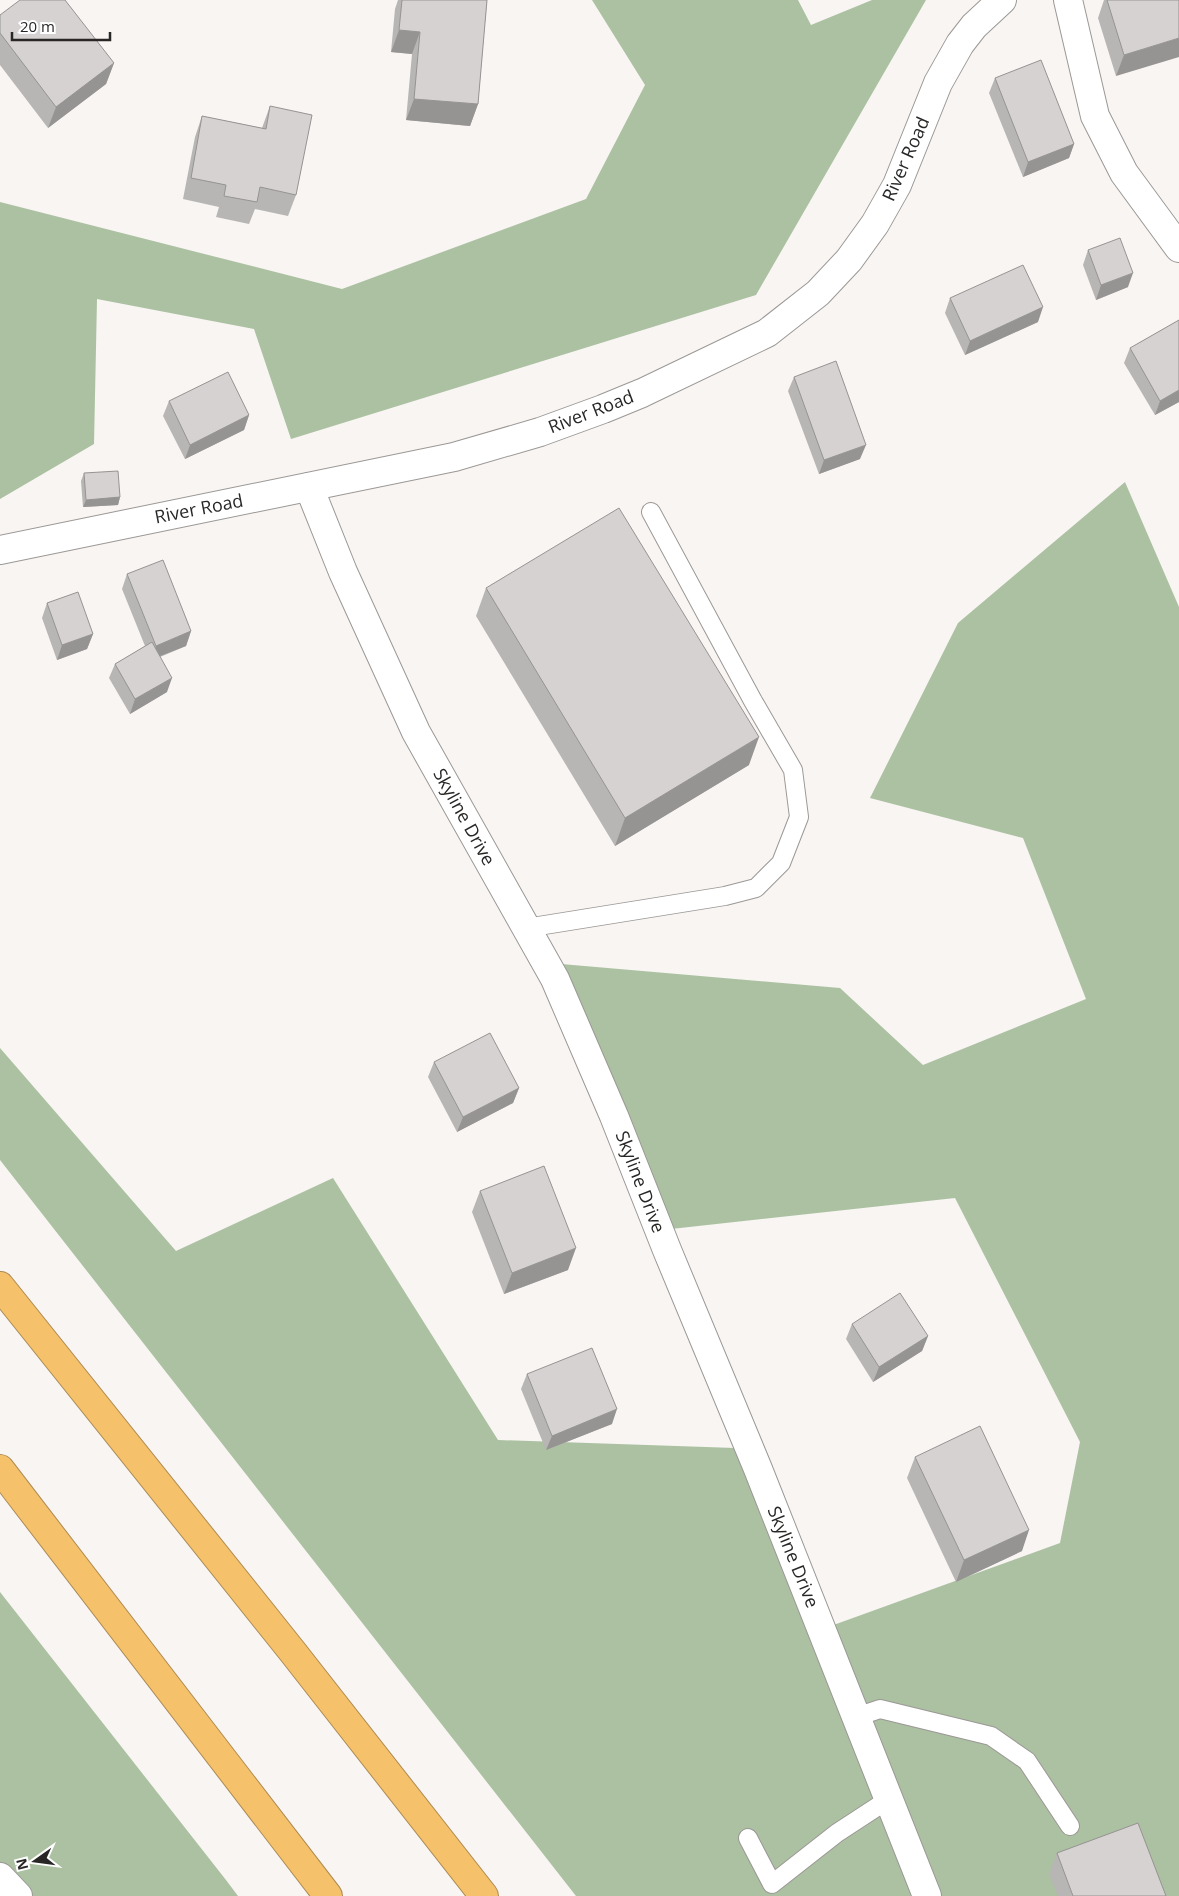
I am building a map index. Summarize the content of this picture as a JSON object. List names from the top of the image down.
{
  "streets": {
    "street": ["River Road", "Skyline Drive"]
  },
  "crossings": [
    ["River Road", "Skyline Drive"]
  ],
  "scale_bar": "20 m",
  "north": "left"
}
